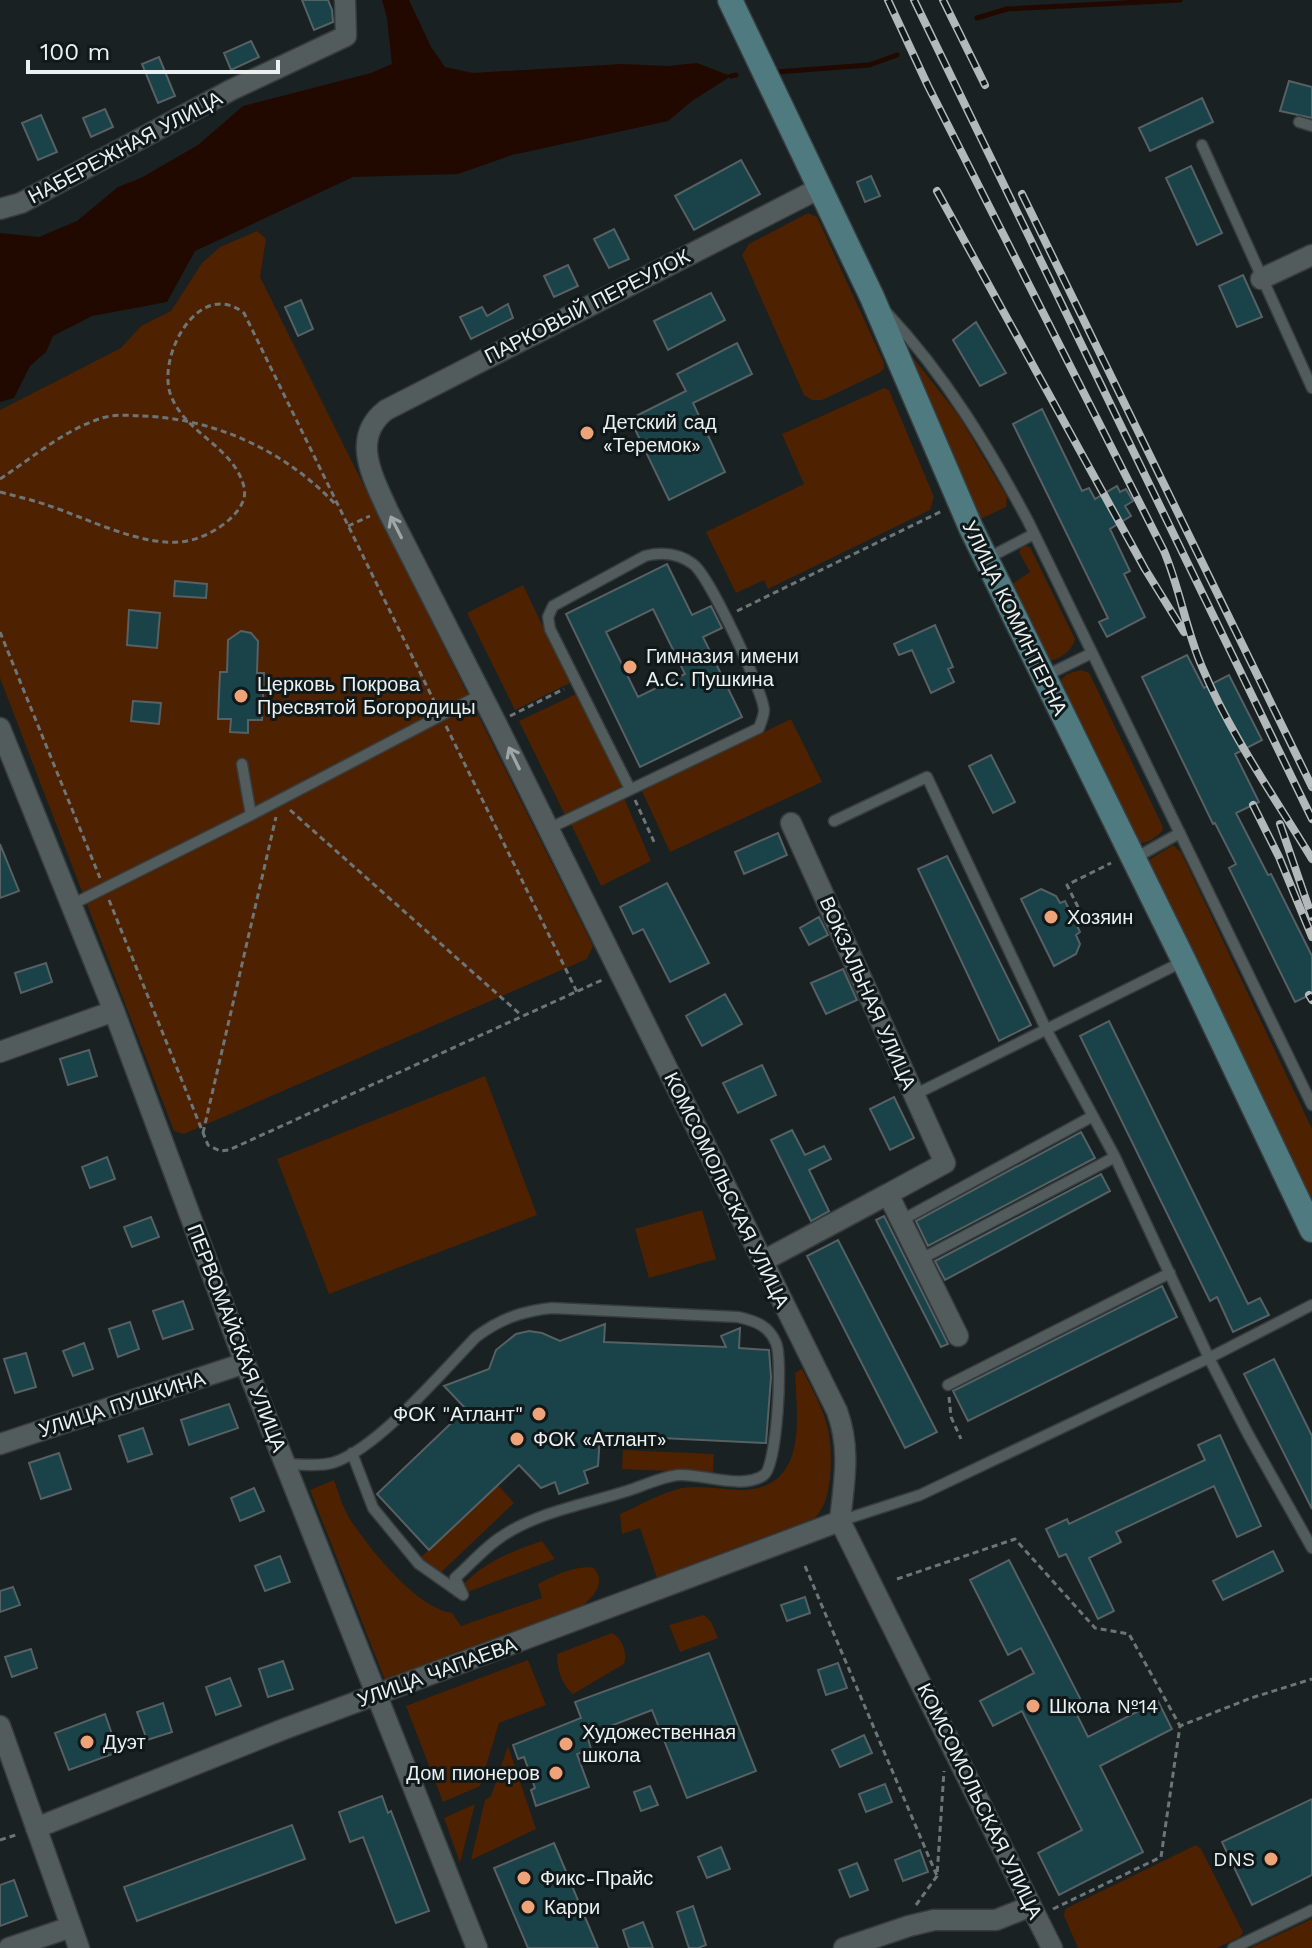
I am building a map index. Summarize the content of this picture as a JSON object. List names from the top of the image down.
{
  "streets": {
    "street": [
      "НАБЕРЕЖНАЯ УЛИЦА",
      "ПАРКОВЫЙ ПЕРЕУЛОК",
      "УЛИЦА КОМИНТЕРНА",
      "ВОКЗАЛЬНАЯ УЛИЦА",
      "КОМСОМОЛЬСКАЯ УЛИЦА",
      "ПЕРВОМАЙСКАЯ УЛИЦА",
      "УЛИЦА ПУШКИНА",
      "УЛИЦА ЧАПАЕВА"
    ]
  },
  "crossings": [
    ["ПАРКОВЫЙ ПЕРЕУЛОК", "УЛИЦА КОМИНТЕРНА"],
    ["ПАРКОВЫЙ ПЕРЕУЛОК", "КОМСОМОЛЬСКАЯ УЛИЦА"],
    ["КОМСОМОЛЬСКАЯ УЛИЦА", "УЛИЦА ЧАПАЕВА"],
    ["ПЕРВОМАЙСКАЯ УЛИЦА", "УЛИЦА ПУШКИНА"],
    ["ПЕРВОМАЙСКАЯ УЛИЦА", "УЛИЦА ЧАПАЕВА"]
  ],
  "places": [
    "Детский сад «Теремок»",
    "Гимназия имени А.С. Пушкина",
    "Церковь Покрова Пресвятой Богородицы",
    "Хозяин",
    "ФОК \"Атлант\"",
    "ФОК «Атлант»",
    "Школа №14",
    "Дуэт",
    "Художественная школа",
    "Дом пионеров",
    "DNS",
    "Фикс-Прайс",
    "Карри"
  ],
  "scale_bar": "100 m"
}
